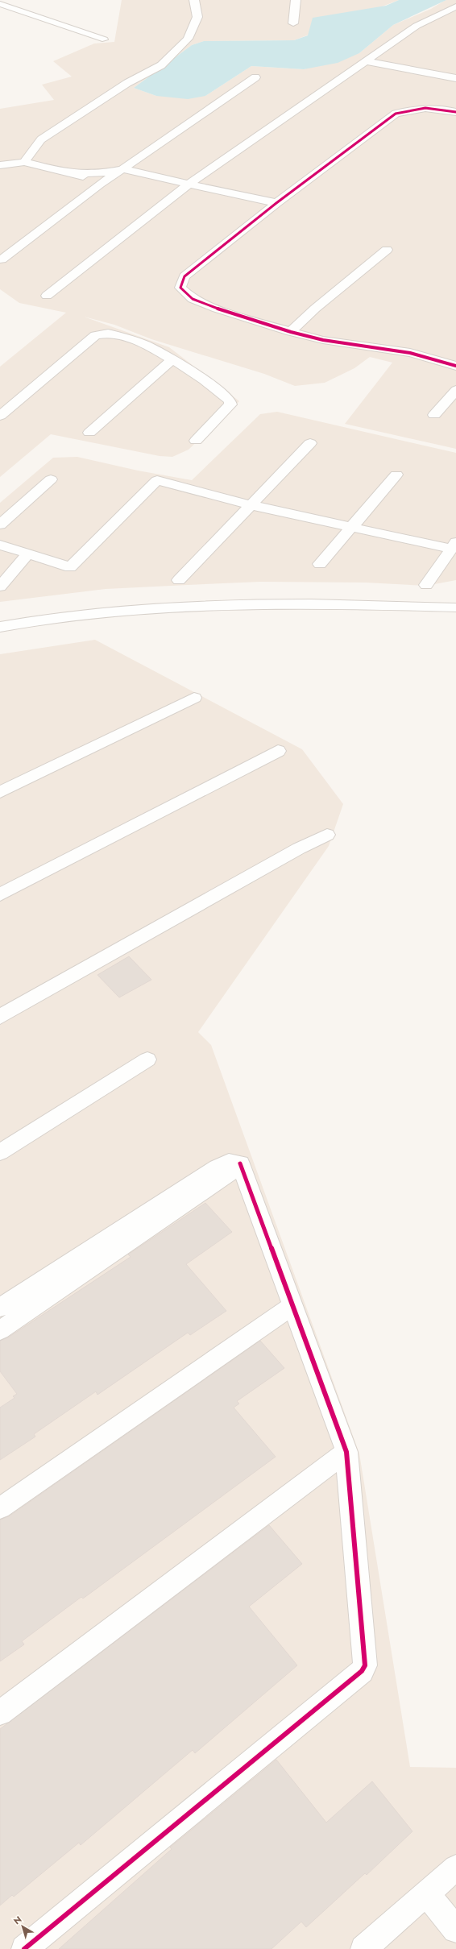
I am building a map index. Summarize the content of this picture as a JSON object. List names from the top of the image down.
{
  "north": "top left"
}
